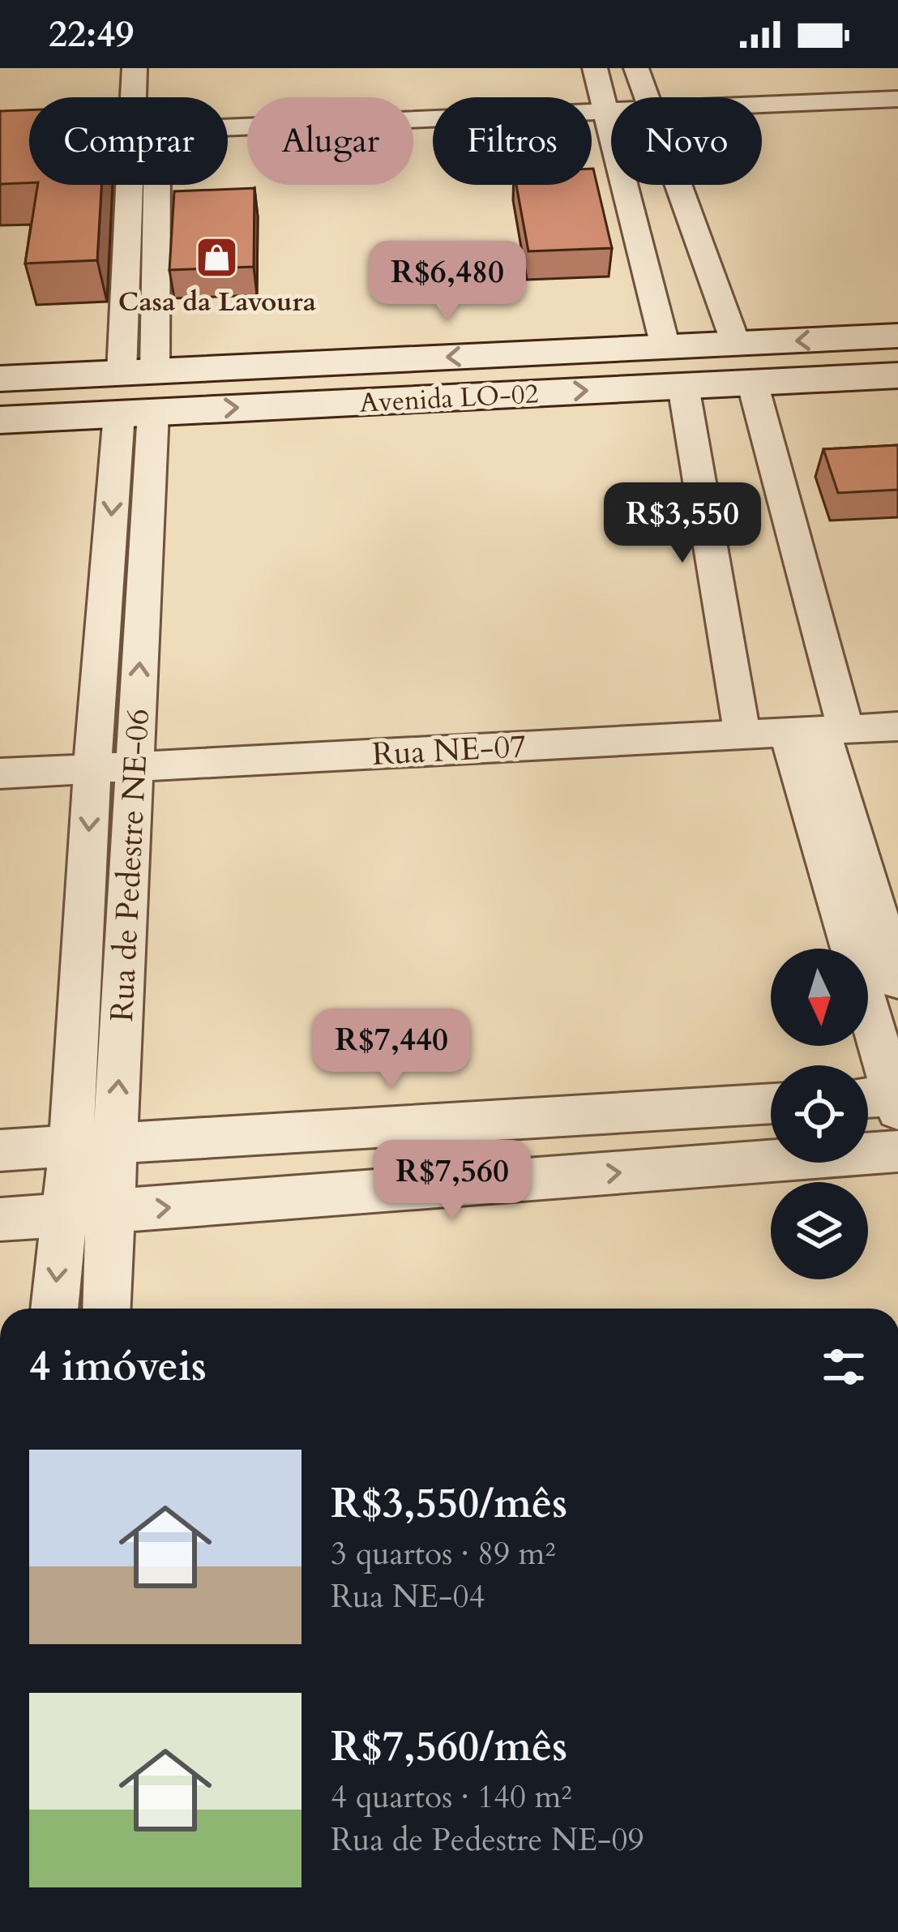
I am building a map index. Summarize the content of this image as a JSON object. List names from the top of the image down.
{
  "streets": {
    "street": ["Avenida LO-02", "Rua NE-07", "Rua de Pedestre NE-06"]
  },
  "crossings": [
    ["Avenida LO-02", "Rua de Pedestre NE-06"],
    ["Rua NE-07", "Rua de Pedestre NE-06"]
  ],
  "places": {
    "shop": ["Casa da Lavoura"]
  },
  "north": "bottom",
  "page": {
    "status": "22:49",
    "chip": [
      "Comprar",
      "Alugar",
      "Filtros",
      "Novo"
    ],
    "price": [
      "R$6,480",
      "R$3,550",
      "R$7,440",
      "R$7,560"
    ],
    "heading": "4 imóveis",
    "list": [
      {
        "name": "R$3,550/mês",
        "note": "3 quartos · 89 m² · Rua NE-04"
      },
      {
        "name": "R$7,560/mês",
        "note": "4 quartos · 140 m² · Rua de Pedestre NE-09"
      }
    ]
  }
}
